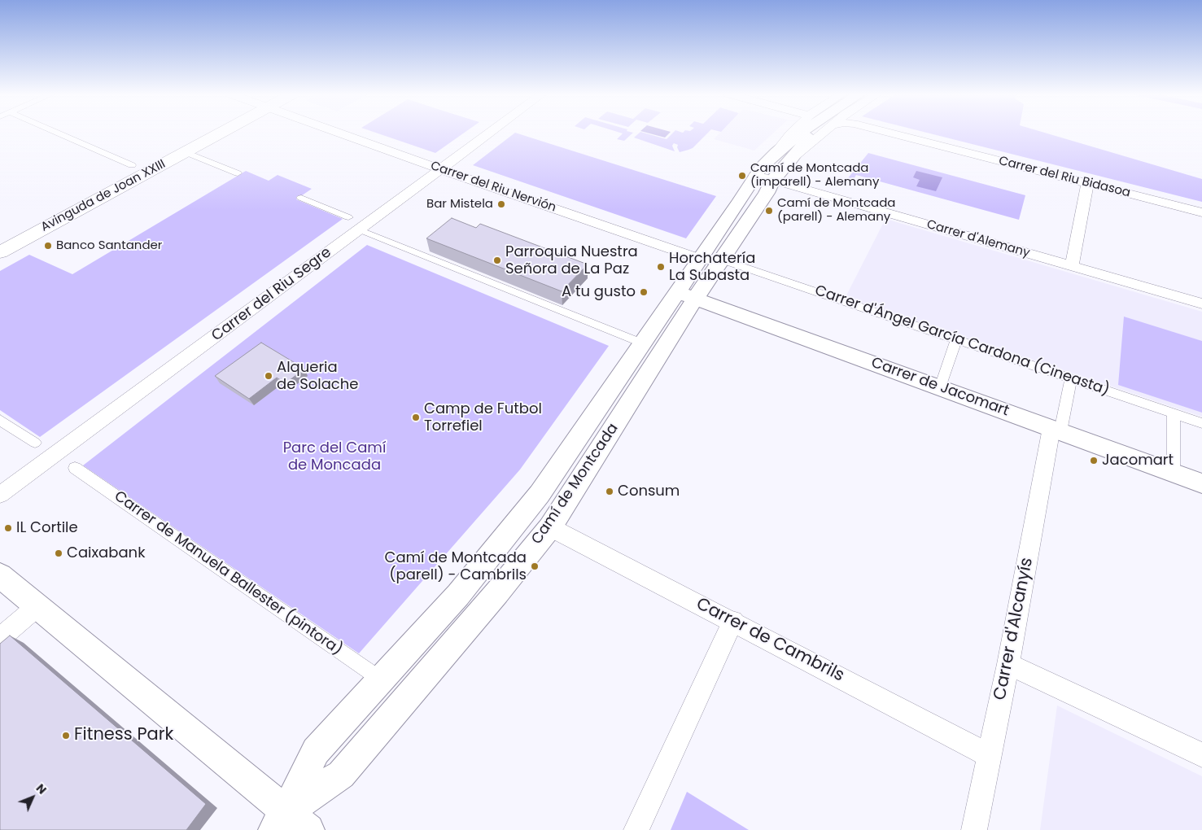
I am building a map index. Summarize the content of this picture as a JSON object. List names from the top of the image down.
{
  "streets": {
    "main road": ["Avinguda de Joan XXIII"],
    "street": [
      "Carrer del Riu Bidasoa",
      "Carrer del Riu Nervión",
      "Carrer d'Alemany",
      "Carrer del Riu Segre",
      "Carrer d'Ángel García Cardona (Cineasta)",
      "Carrer de Jacomart",
      "Camí de Montcada",
      "Carrer de Manuela Ballester (pintora)",
      "Carrer d'Alcanyís",
      "Carrer de Cambrils"
    ]
  },
  "crossings": [
    ["Carrer del Riu Nervión", "Carrer del Riu Segre"],
    ["Carrer del Riu Nervión", "Carrer d'Ángel García Cardona (Cineasta)"],
    ["Carrer del Riu Nervión", "Camí de Montcada"],
    ["Carrer d'Alemany", "Camí de Montcada"],
    ["Carrer d'Ángel García Cardona (Cineasta)", "Camí de Montcada"],
    ["Carrer d'Ángel García Cardona (Cineasta)", "Carrer d'Alcanyís"],
    ["Carrer de Jacomart", "Camí de Montcada"],
    ["Carrer de Jacomart", "Carrer d'Alcanyís"],
    ["Camí de Montcada", "Carrer de Manuela Ballester (pintora)"],
    ["Camí de Montcada", "Carrer de Cambrils"],
    ["Carrer d'Alcanyís", "Carrer de Cambrils"]
  ],
  "parks": ["Parc del Camí de Moncada"],
  "places": [
    "Camí de Montcada (imparell) - Alemany",
    "Bar Mistela",
    "Camí de Montcada (parell) - Alemany",
    "Banco Santander",
    "Parroquia Nuestra Señora de La Paz",
    "Horchatería La Subasta",
    "A tu gusto",
    "Alqueria de Solache",
    "Camp de Futbol Torrefiel",
    "Jacomart",
    "Consum",
    "IL Cortile",
    "Caixabank",
    "Camí de Montcada (parell) - Cambrils",
    "Fitness Park"
  ],
  "north": "top right"
}
